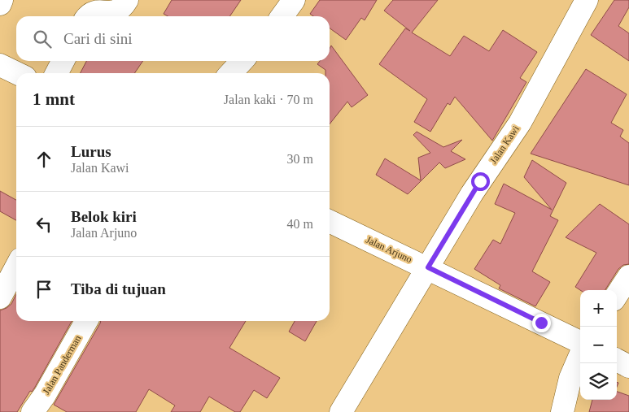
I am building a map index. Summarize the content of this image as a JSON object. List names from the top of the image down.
{
  "streets": {
    "street": ["Jalan Kawi", "Jalan Arjuno", "Jalan Panderman"]
  },
  "crossings": [
    ["Jalan Kawi", "Jalan Arjuno"]
  ],
  "page": {
    "search": "Cari di sini",
    "heading": ["1 mnt", "Jalan kaki · 70 m"],
    "list": [
      ["Lurus", "Jalan Kawi", "30 m"],
      ["Belok kiri", "Jalan Arjuno", "40 m"],
      "Tiba di tujuan"
    ],
    "map_buttons": ["+", "−"]
  }
}
